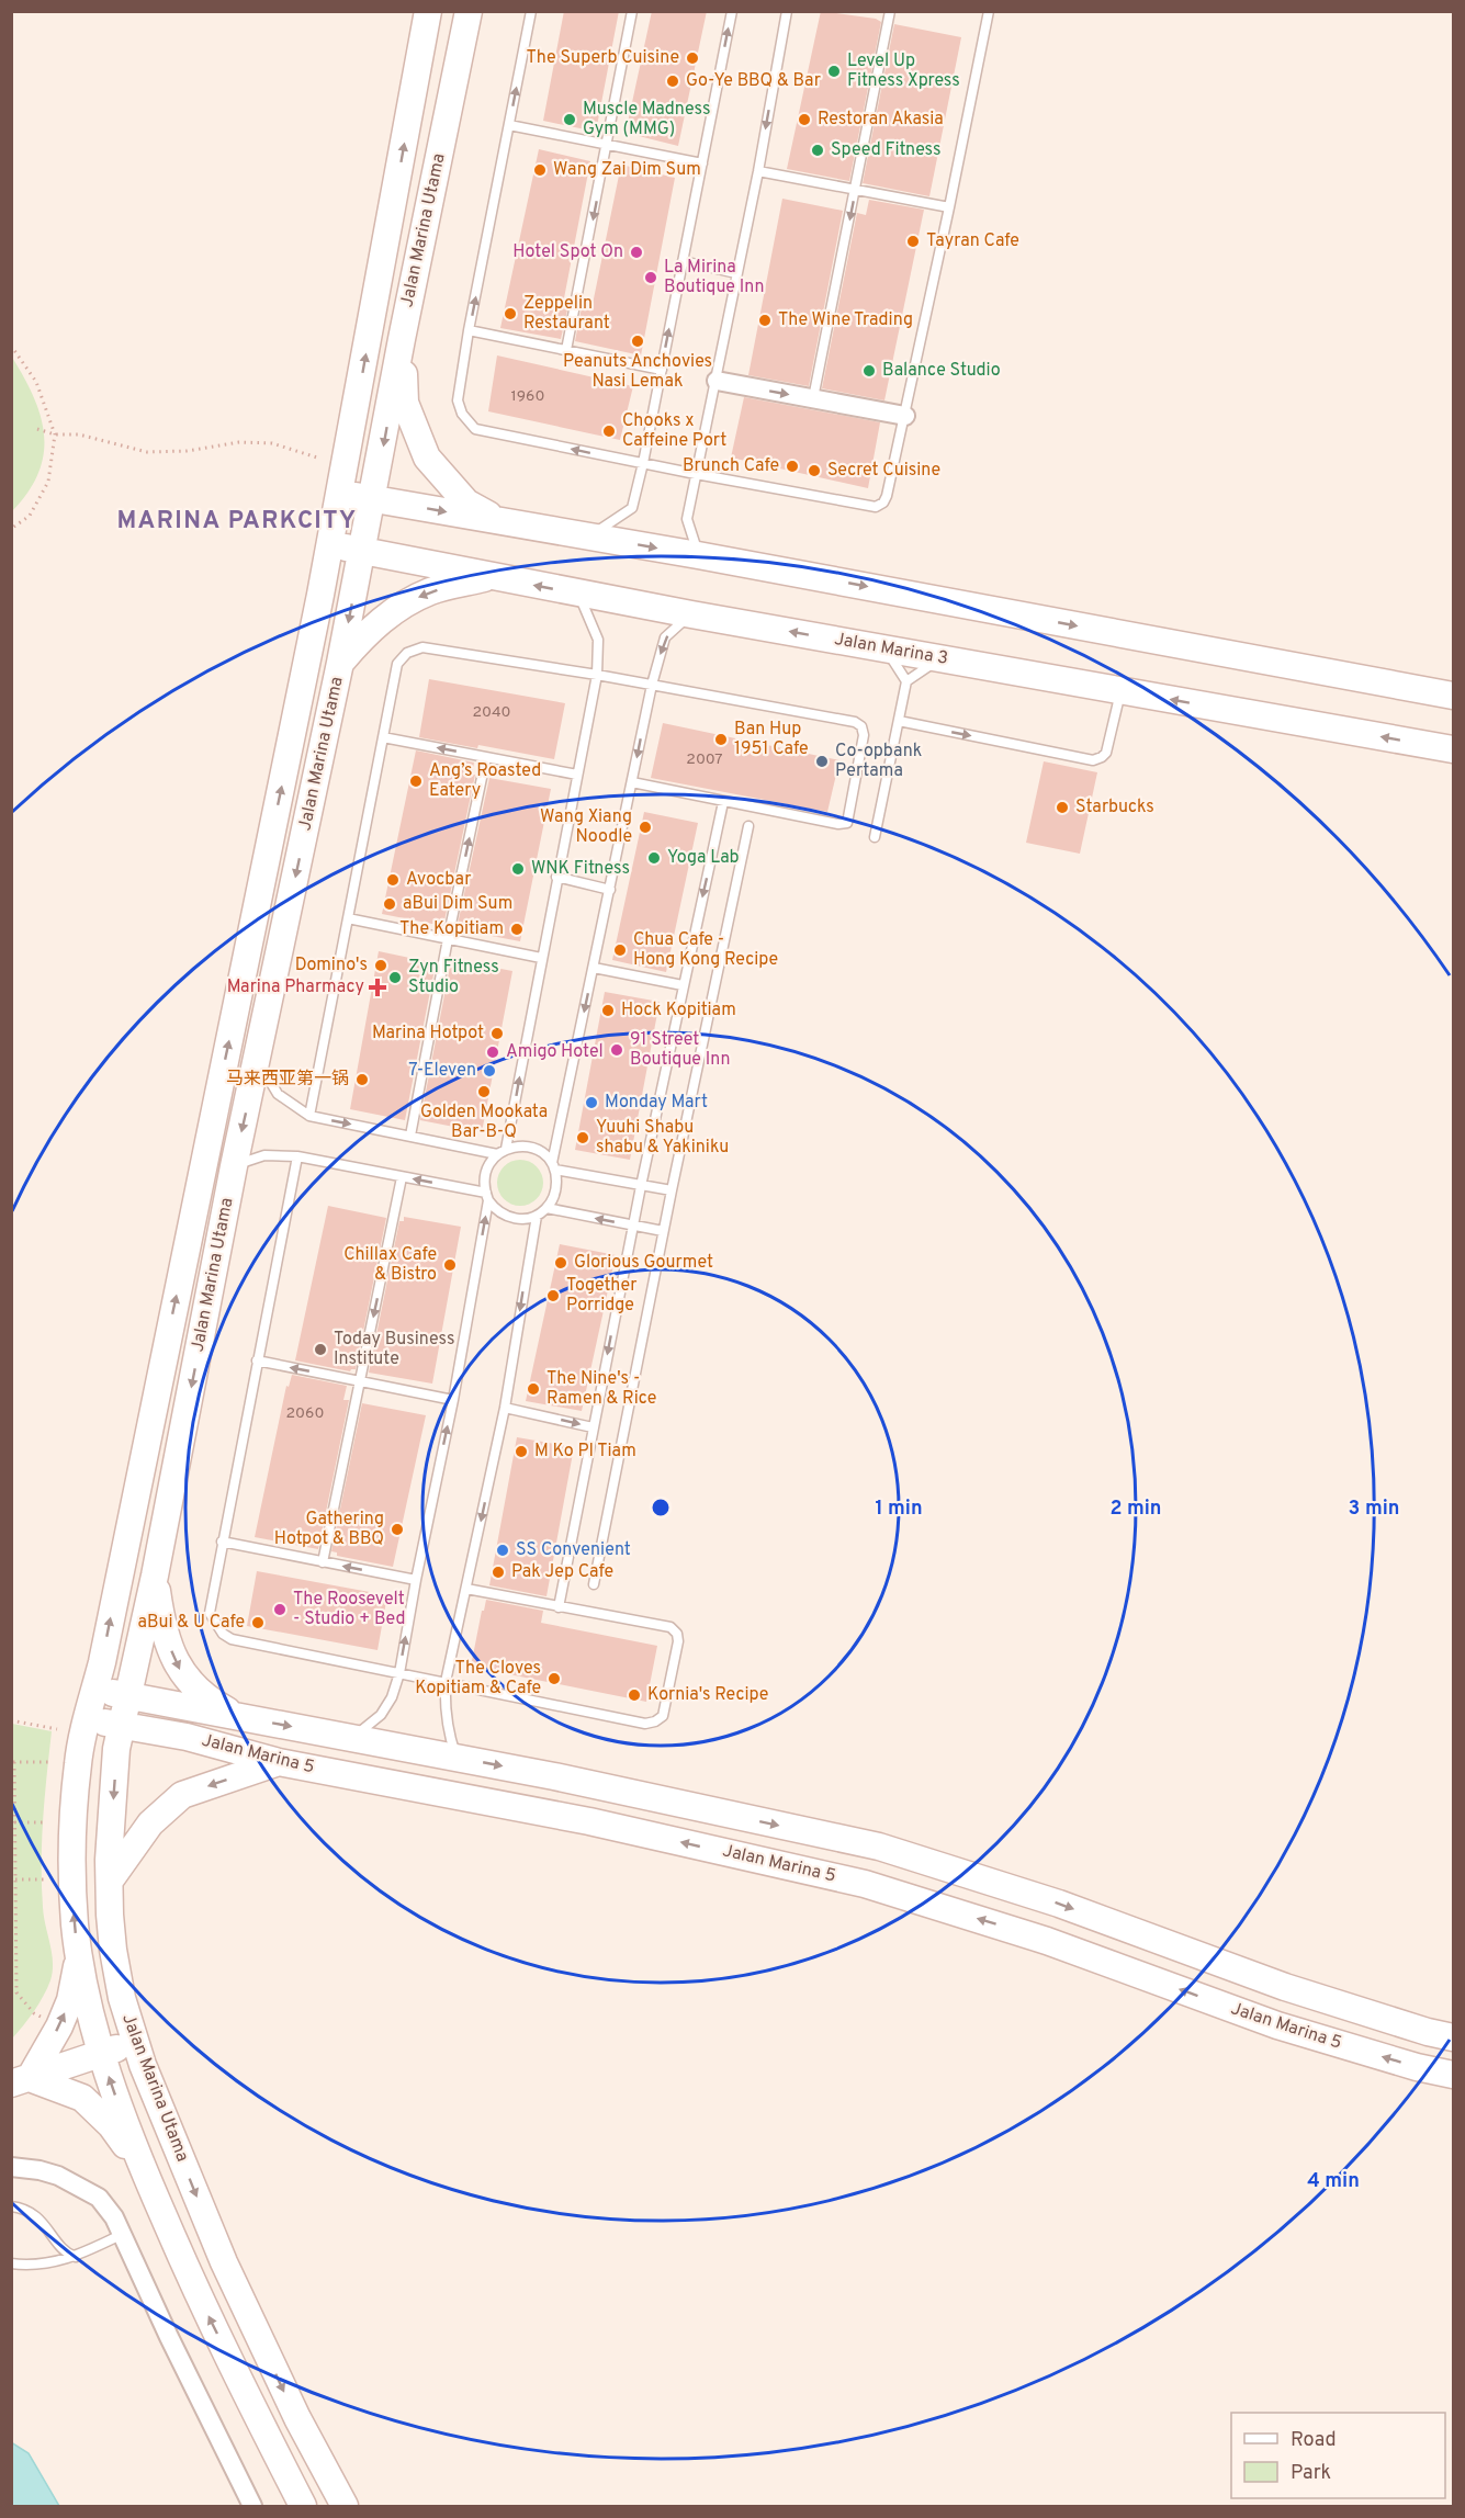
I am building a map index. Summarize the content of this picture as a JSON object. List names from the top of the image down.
{
  "streets": {
    "main road": ["Jalan Marina Utama", "Jalan Marina 3", "Jalan Marina 5"]
  },
  "crossings": [
    ["Jalan Marina Utama", "Jalan Marina 3"],
    ["Jalan Marina Utama", "Jalan Marina 5"]
  ],
  "districts": ["MARINA PARKCITY"],
  "places": {
    "other": [
      "The Superb Cuisine",
      "Level Up Fitness Xpress",
      "Go-Ye BBQ & Bar",
      "Muscle Madness Gym (MMG)",
      "Restoran Akasia",
      "Speed Fitness",
      "Wang Zai Dim Sum",
      "Tayran Cafe",
      "Hotel Spot On",
      "La Mirina Boutique Inn",
      "Zeppelin Restaurant",
      "The Wine Trading",
      "Peanuts Anchovies Nasi Lemak",
      "Balance Studio",
      "Chooks x Caffeine Port",
      "Brunch Cafe",
      "Secret Cuisine",
      "Ban Hup 1951 Cafe",
      "Co-opbank Pertama",
      "Ang’s Roasted Eatery",
      "Starbucks",
      "Wang Xiang Noodle",
      "Yoga Lab",
      "WNK Fitness",
      "Avocbar",
      "aBui Dim Sum",
      "The Kopitiam",
      "Chua Cafe - Hong Kong Recipe",
      "Domino's",
      "Zyn Fitness Studio",
      "Hock Kopitiam",
      "Marina Hotpot",
      "91 Street Boutique Inn",
      "Amigo Hotel",
      "7-Eleven",
      "马来西亚第一锅",
      "Golden Mookata Bar-B-Q",
      "Monday Mart",
      "Yuuhi Shabu shabu & Yakiniku",
      "Glorious Gourmet",
      "Chillax Cafe & Bistro",
      "Together Porridge",
      "Today Business Institute",
      "The Nine's - Ramen & Rice",
      "M Ko PI Tiam",
      "Gathering Hotpot & BBQ",
      "SS Convenient",
      "Pak Jep Cafe",
      "The Roosevelt - Studio + Bed",
      "aBui & U Cafe",
      "The Cloves Kopitiam & Cafe",
      "Kornia's Recipe"
    ],
    "health": ["Marina Pharmacy"]
  },
  "house_numbers": [
    "1960",
    "2040",
    "2007",
    "2060"
  ],
  "legend": ["Road", "Park"],
  "rings": [
    "1 min",
    "2 min",
    "3 min",
    "4 min"
  ]
}
